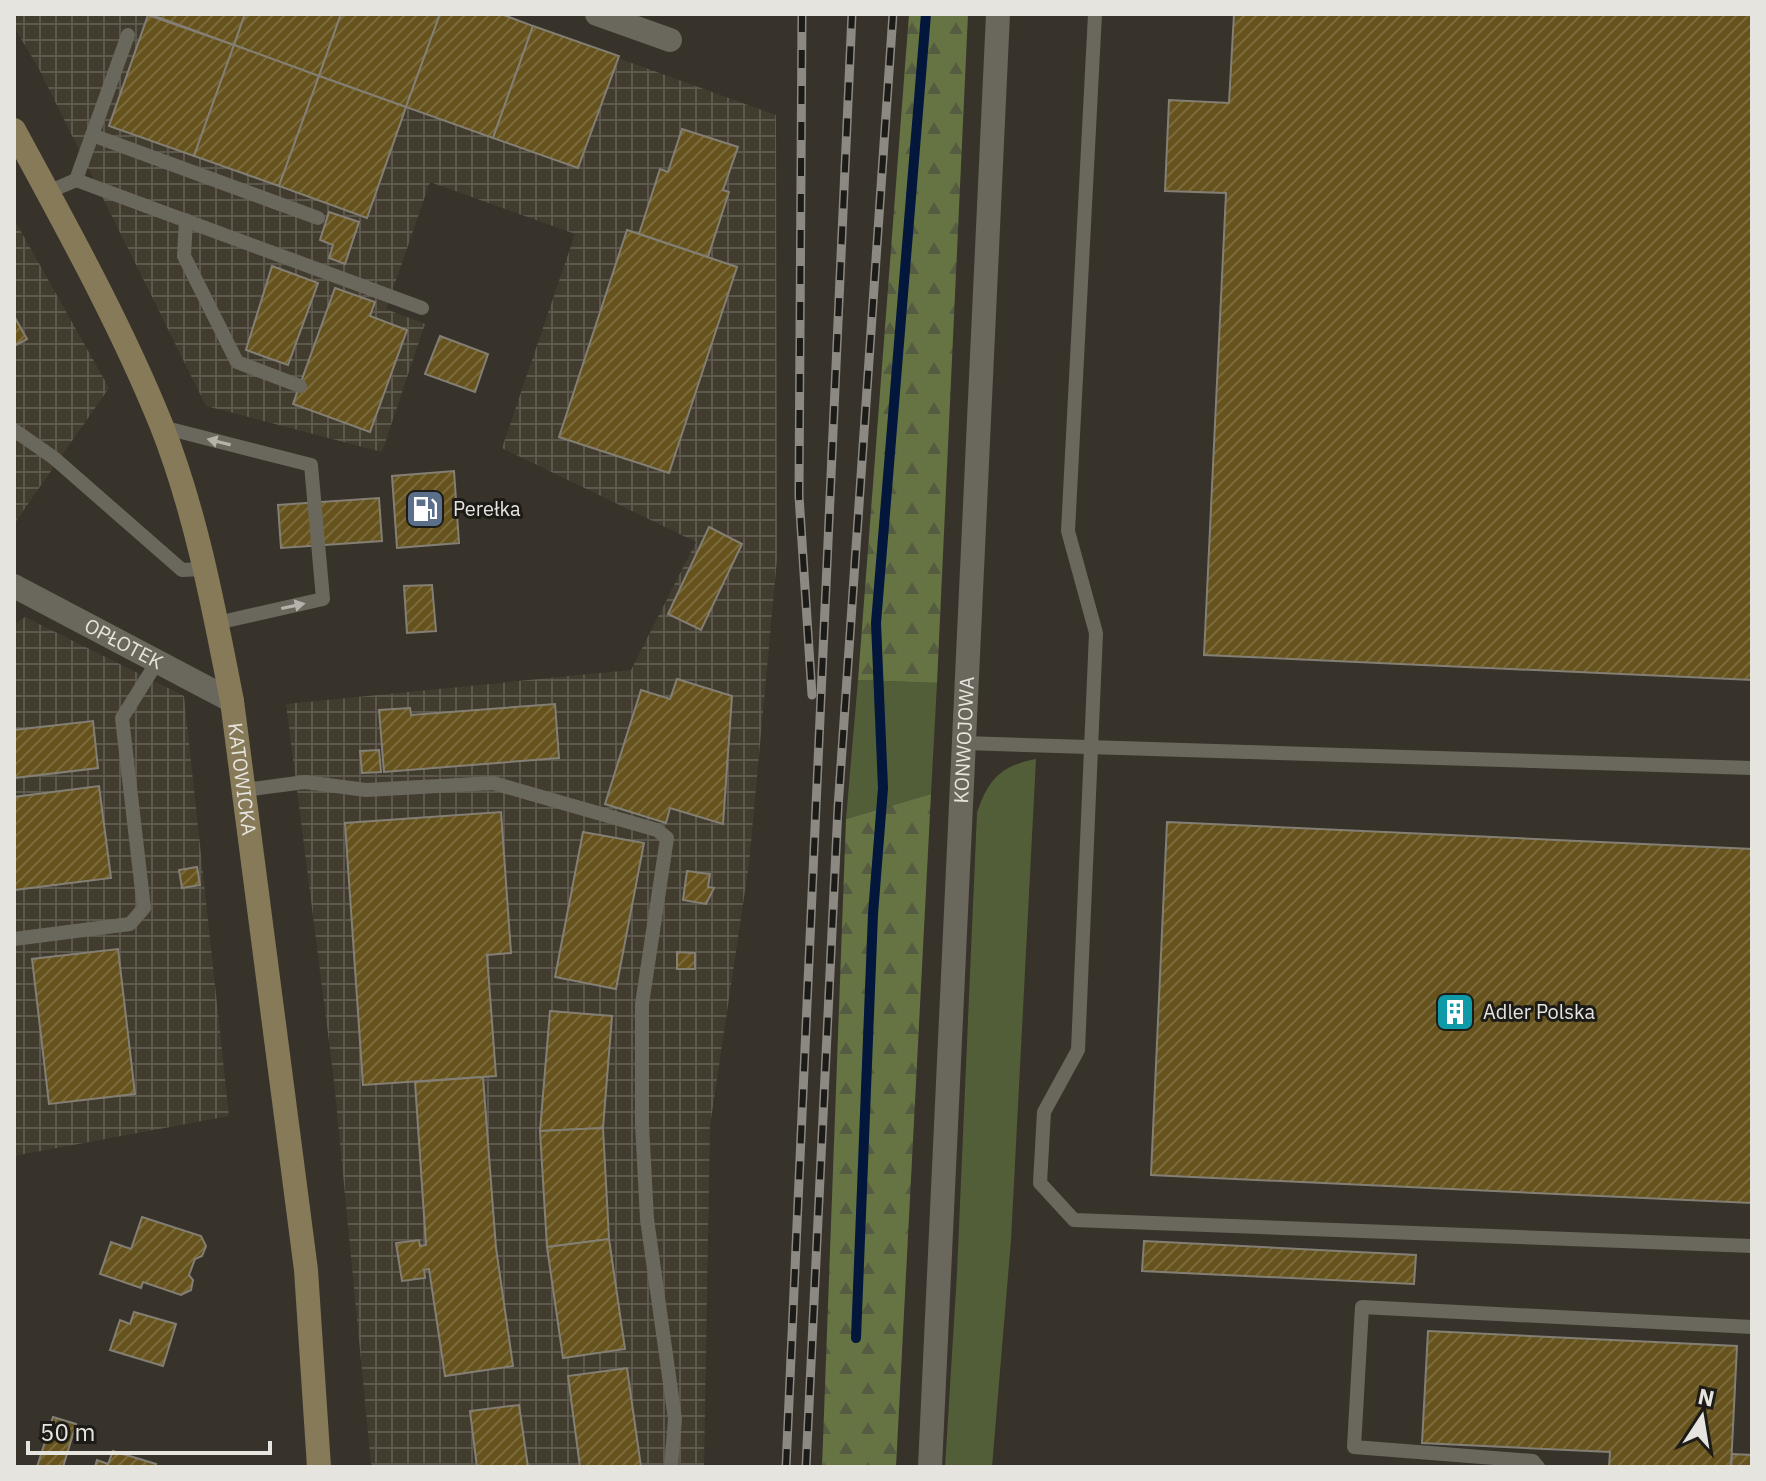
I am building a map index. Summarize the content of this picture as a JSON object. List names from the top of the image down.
{
  "streets": {
    "street": ["OPŁOTEK", "KONWOJOWA", "KATOWICKA"]
  },
  "crossings": [
    ["OPŁOTEK", "KATOWICKA"]
  ],
  "places": {
    "fuel station": ["Perełka"],
    "building": ["Adler Polska"]
  },
  "scale_bar": "50 m",
  "north": "top"
}
